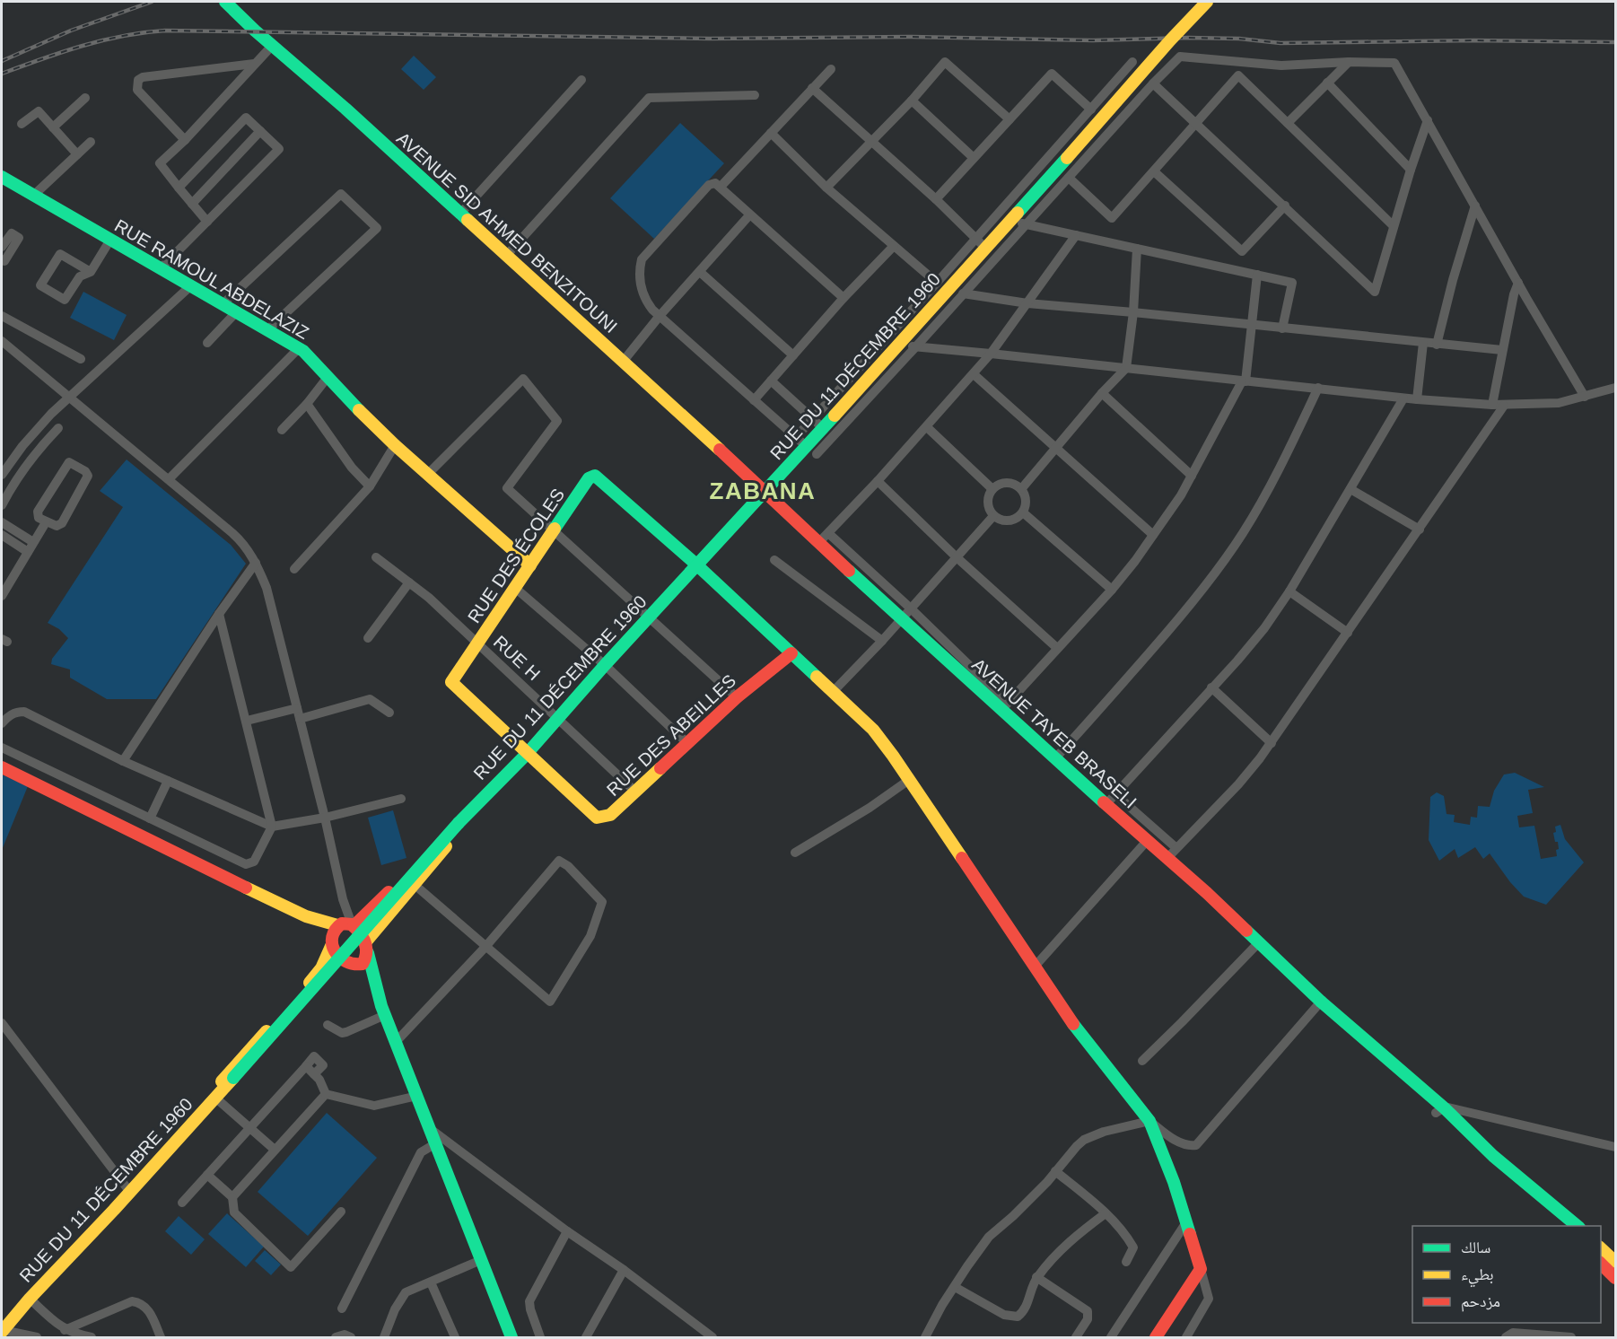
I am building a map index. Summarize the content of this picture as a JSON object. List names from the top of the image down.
{
  "streets": {
    "main road": [
      "AVENUE SID AHMED BENZITOUNI",
      "RUE RAMOUL ABDELAZIZ",
      "RUE DU 11 DÉCEMBRE 1960",
      "RUE DES ÉCOLES",
      "AVENUE TAYEB BRASELI",
      "RUE DES ABEILLES"
    ],
    "street": ["RUE H"]
  },
  "crossings": [
    ["AVENUE SID AHMED BENZITOUNI", "RUE DU 11 DÉCEMBRE 1960"],
    ["AVENUE SID AHMED BENZITOUNI", "AVENUE TAYEB BRASELI"],
    ["RUE RAMOUL ABDELAZIZ", "RUE DES ÉCOLES"],
    ["RUE DU 11 DÉCEMBRE 1960", "RUE DES ÉCOLES"],
    ["RUE DU 11 DÉCEMBRE 1960", "RUE H"],
    ["RUE DU 11 DÉCEMBRE 1960", "AVENUE TAYEB BRASELI"],
    ["RUE DU 11 DÉCEMBRE 1960", "RUE DES ABEILLES"],
    ["RUE DES ÉCOLES", "RUE H"],
    ["RUE DES ÉCOLES", "RUE DES ABEILLES"],
    ["RUE H", "RUE DES ABEILLES"]
  ],
  "districts": ["ZABANA"],
  "legend": ["سالك", "بطيء", "مزدحم"]
}
